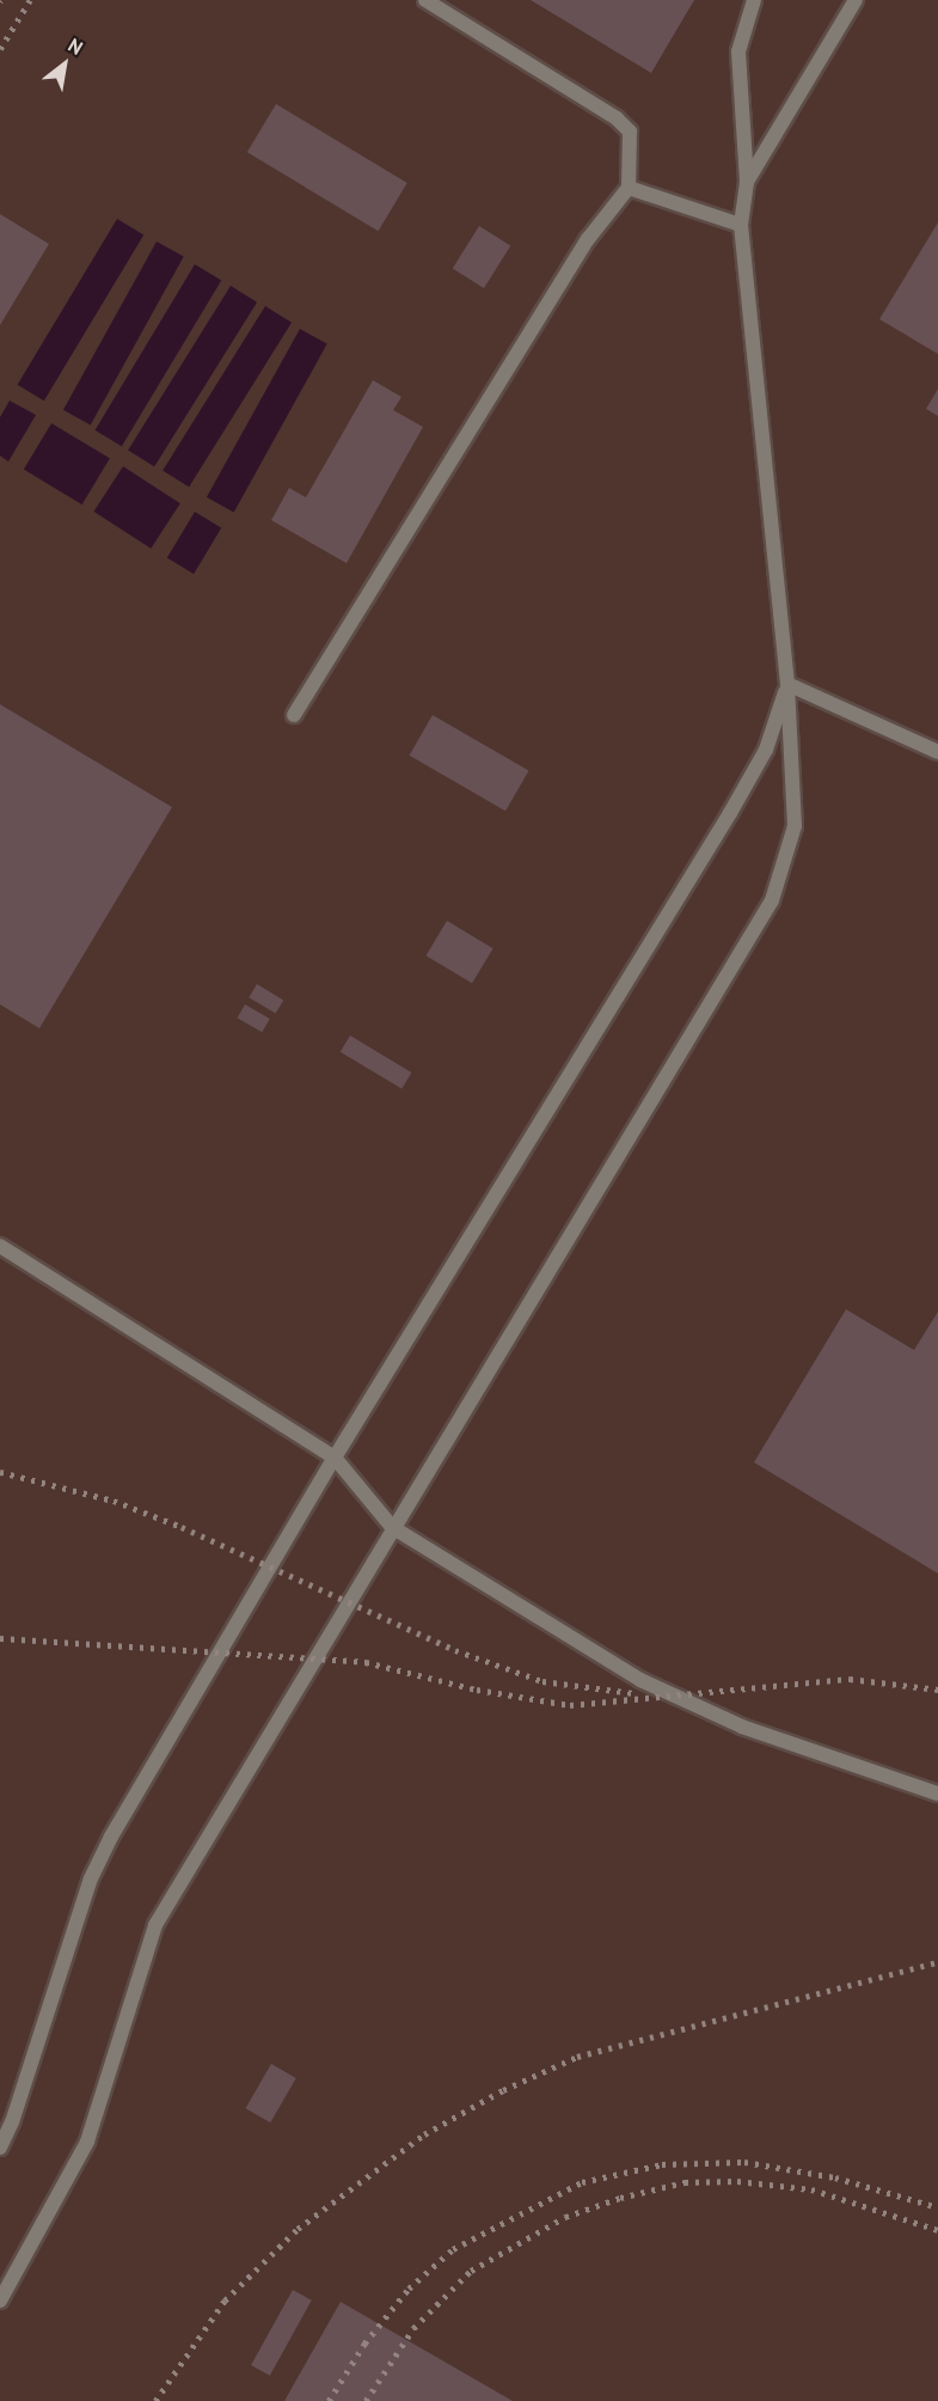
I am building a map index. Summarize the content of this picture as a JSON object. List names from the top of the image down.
{
  "north": "top right"
}
